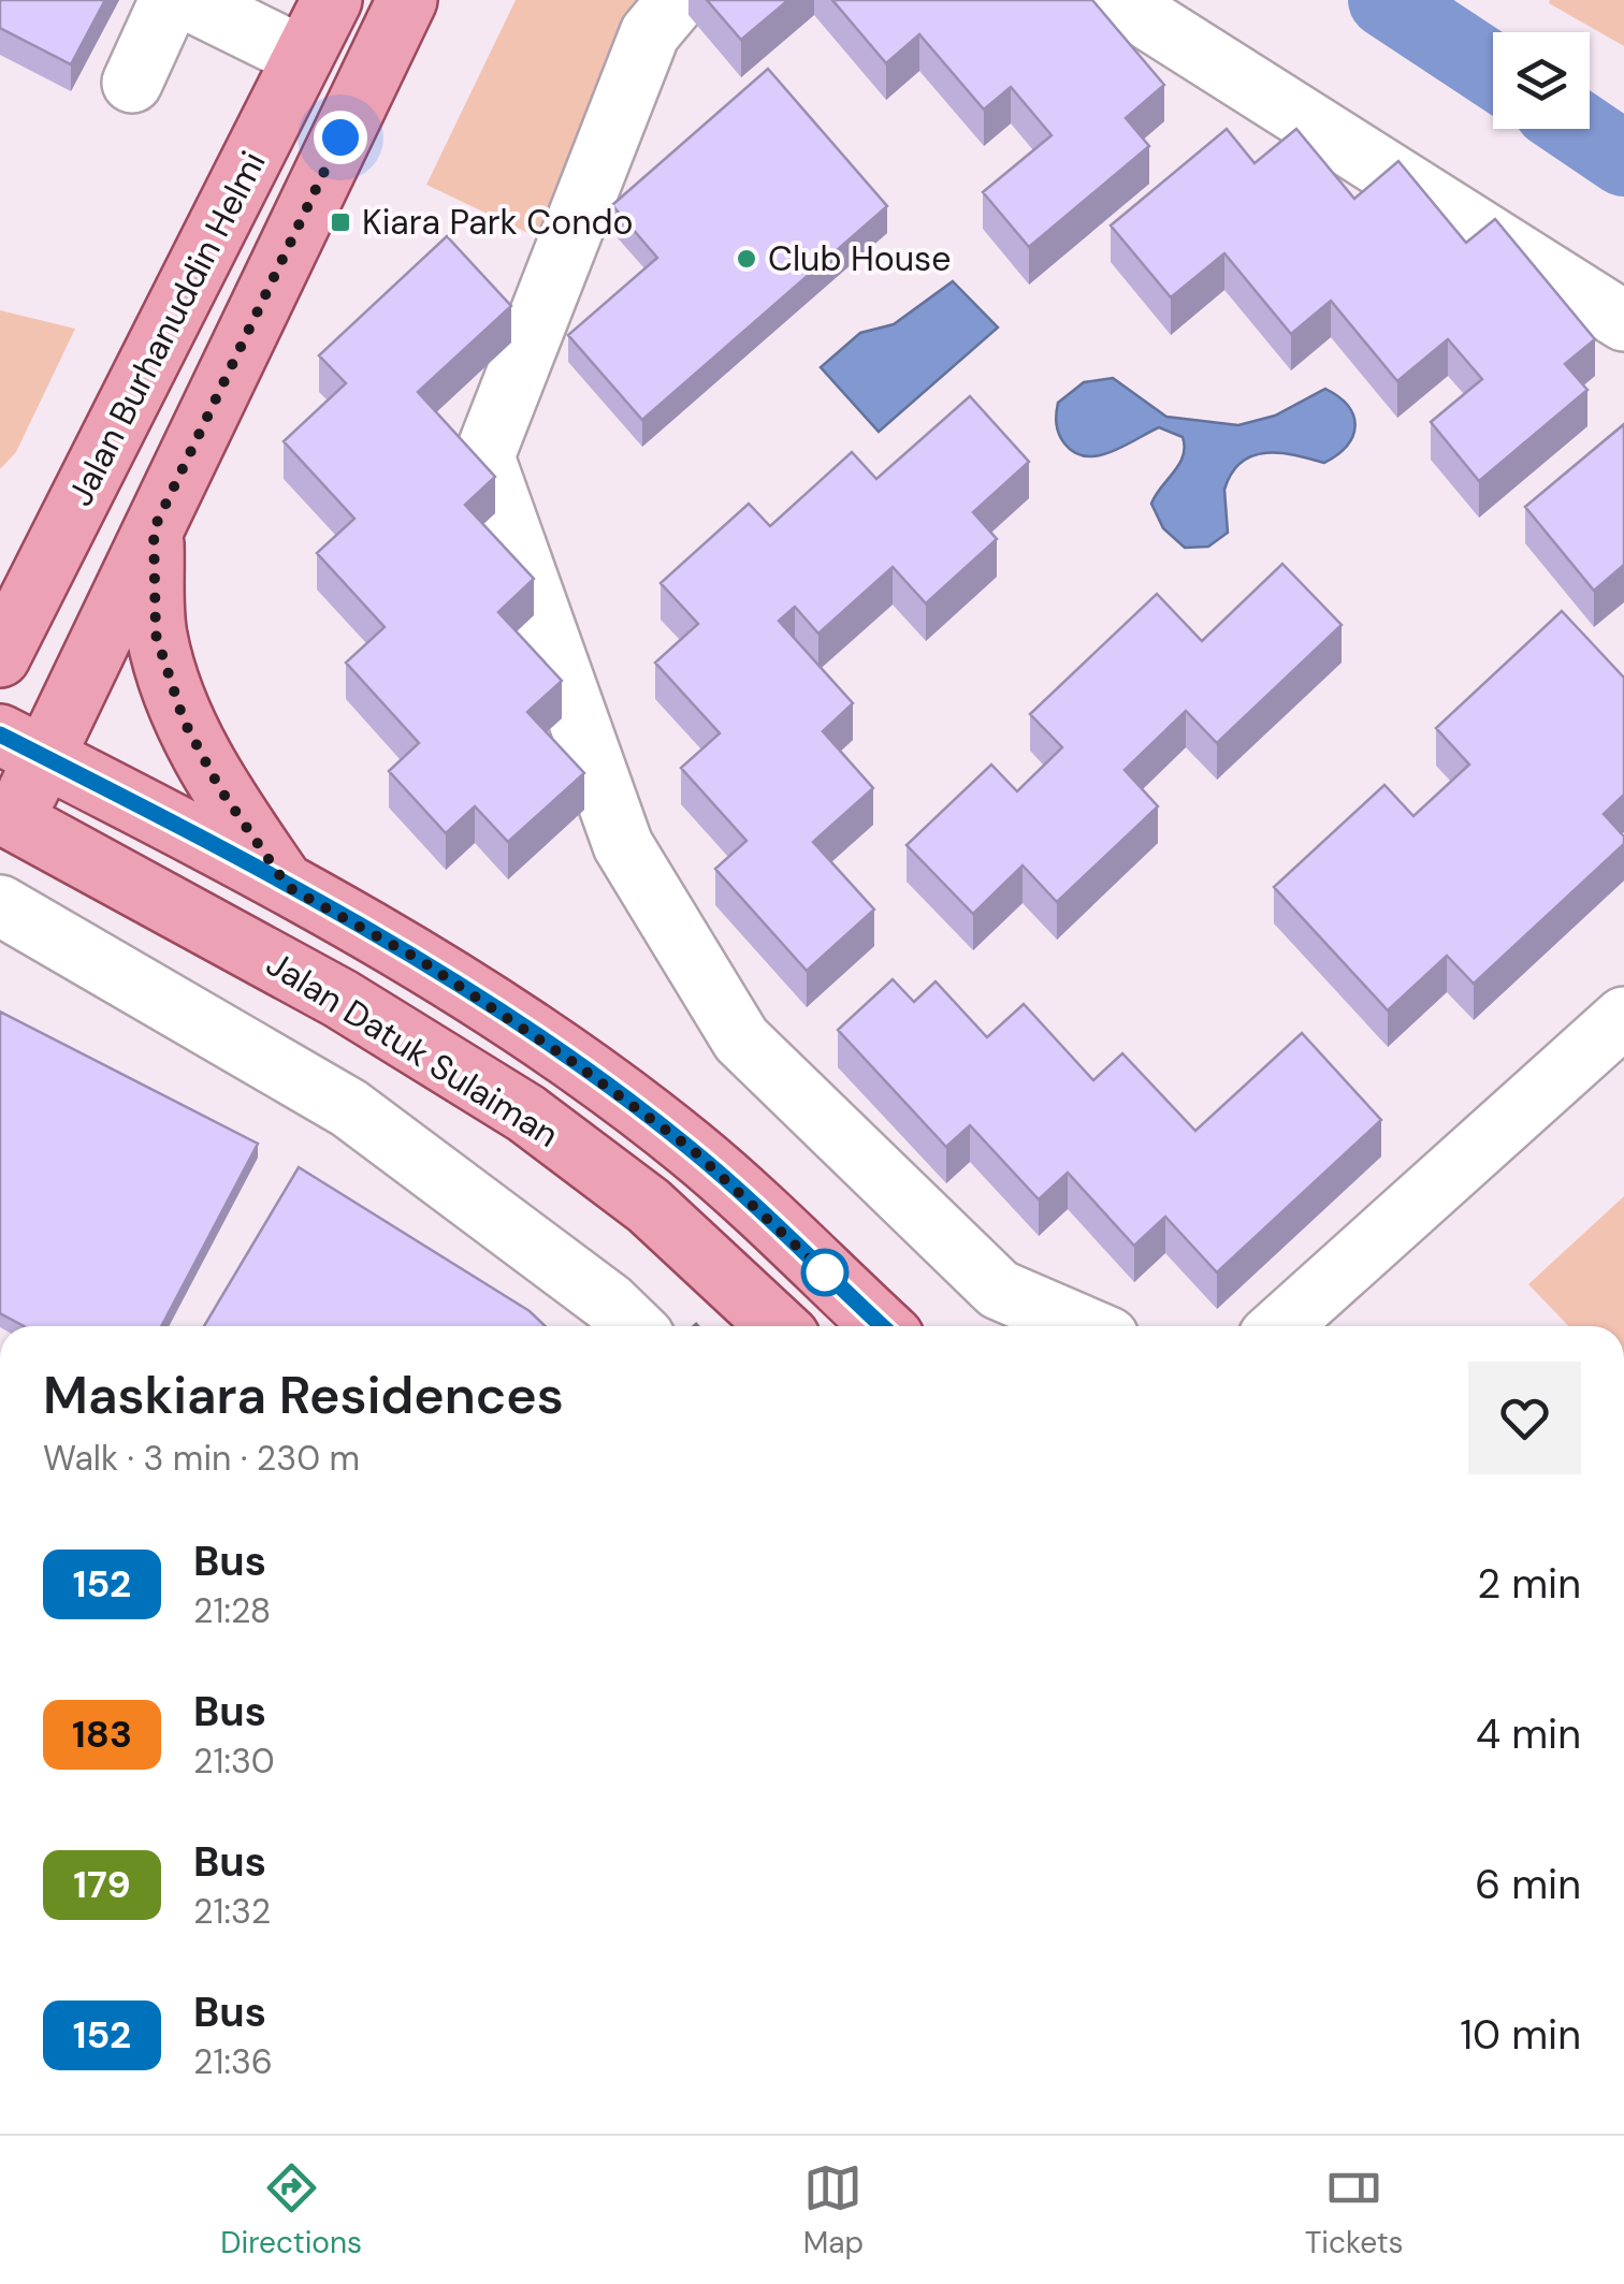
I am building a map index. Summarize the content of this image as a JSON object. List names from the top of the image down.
{
  "streets": {
    "main road": ["Jalan Burhanuddin Helmi", "Jalan Datuk Sulaiman"]
  },
  "crossings": [
    ["Jalan Burhanuddin Helmi", "Jalan Datuk Sulaiman"]
  ],
  "places": {
    "transit": ["Kiara Park Condo"],
    "other": ["Club House"]
  },
  "lines": ["bus line 152"],
  "page": {
    "heading": ["Maskiara Residences", "Walk · 3 min · 230 m"],
    "list": [
      {
        "mark": "152",
        "name": "Bus",
        "note": "21:28",
        "value": "2 min"
      },
      {
        "mark": "183",
        "name": "Bus",
        "note": "21:30",
        "value": "4 min"
      },
      {
        "mark": "179",
        "name": "Bus",
        "note": "21:32",
        "value": "6 min"
      },
      {
        "mark": "152",
        "name": "Bus",
        "note": "21:36",
        "value": "10 min"
      }
    ],
    "tabs": ["Directions", "Map", "Tickets"]
  }
}
